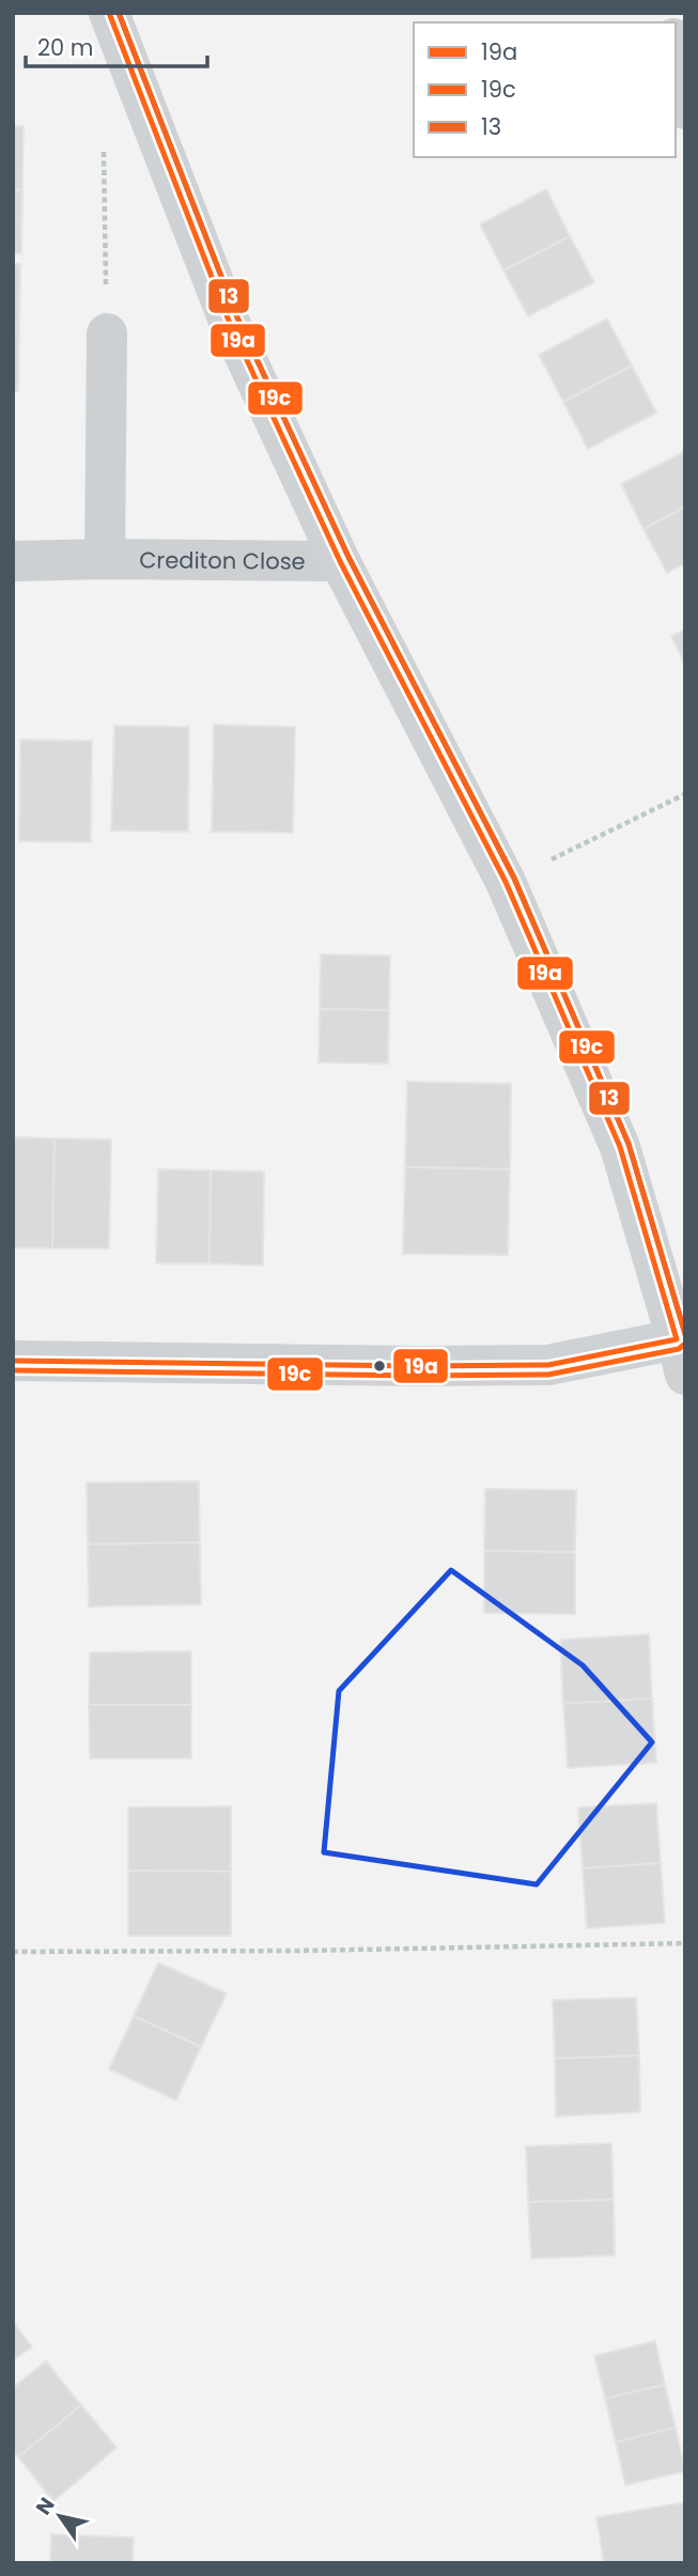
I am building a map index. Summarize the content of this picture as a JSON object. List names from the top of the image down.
{
  "streets": {
    "street": ["Crediton Close"]
  },
  "lines": ["transit line 19a", "transit line 19c", "transit line 13"],
  "legend": ["19a", "19c", "13"],
  "scale_bar": "20 m",
  "north": "top left"
}
